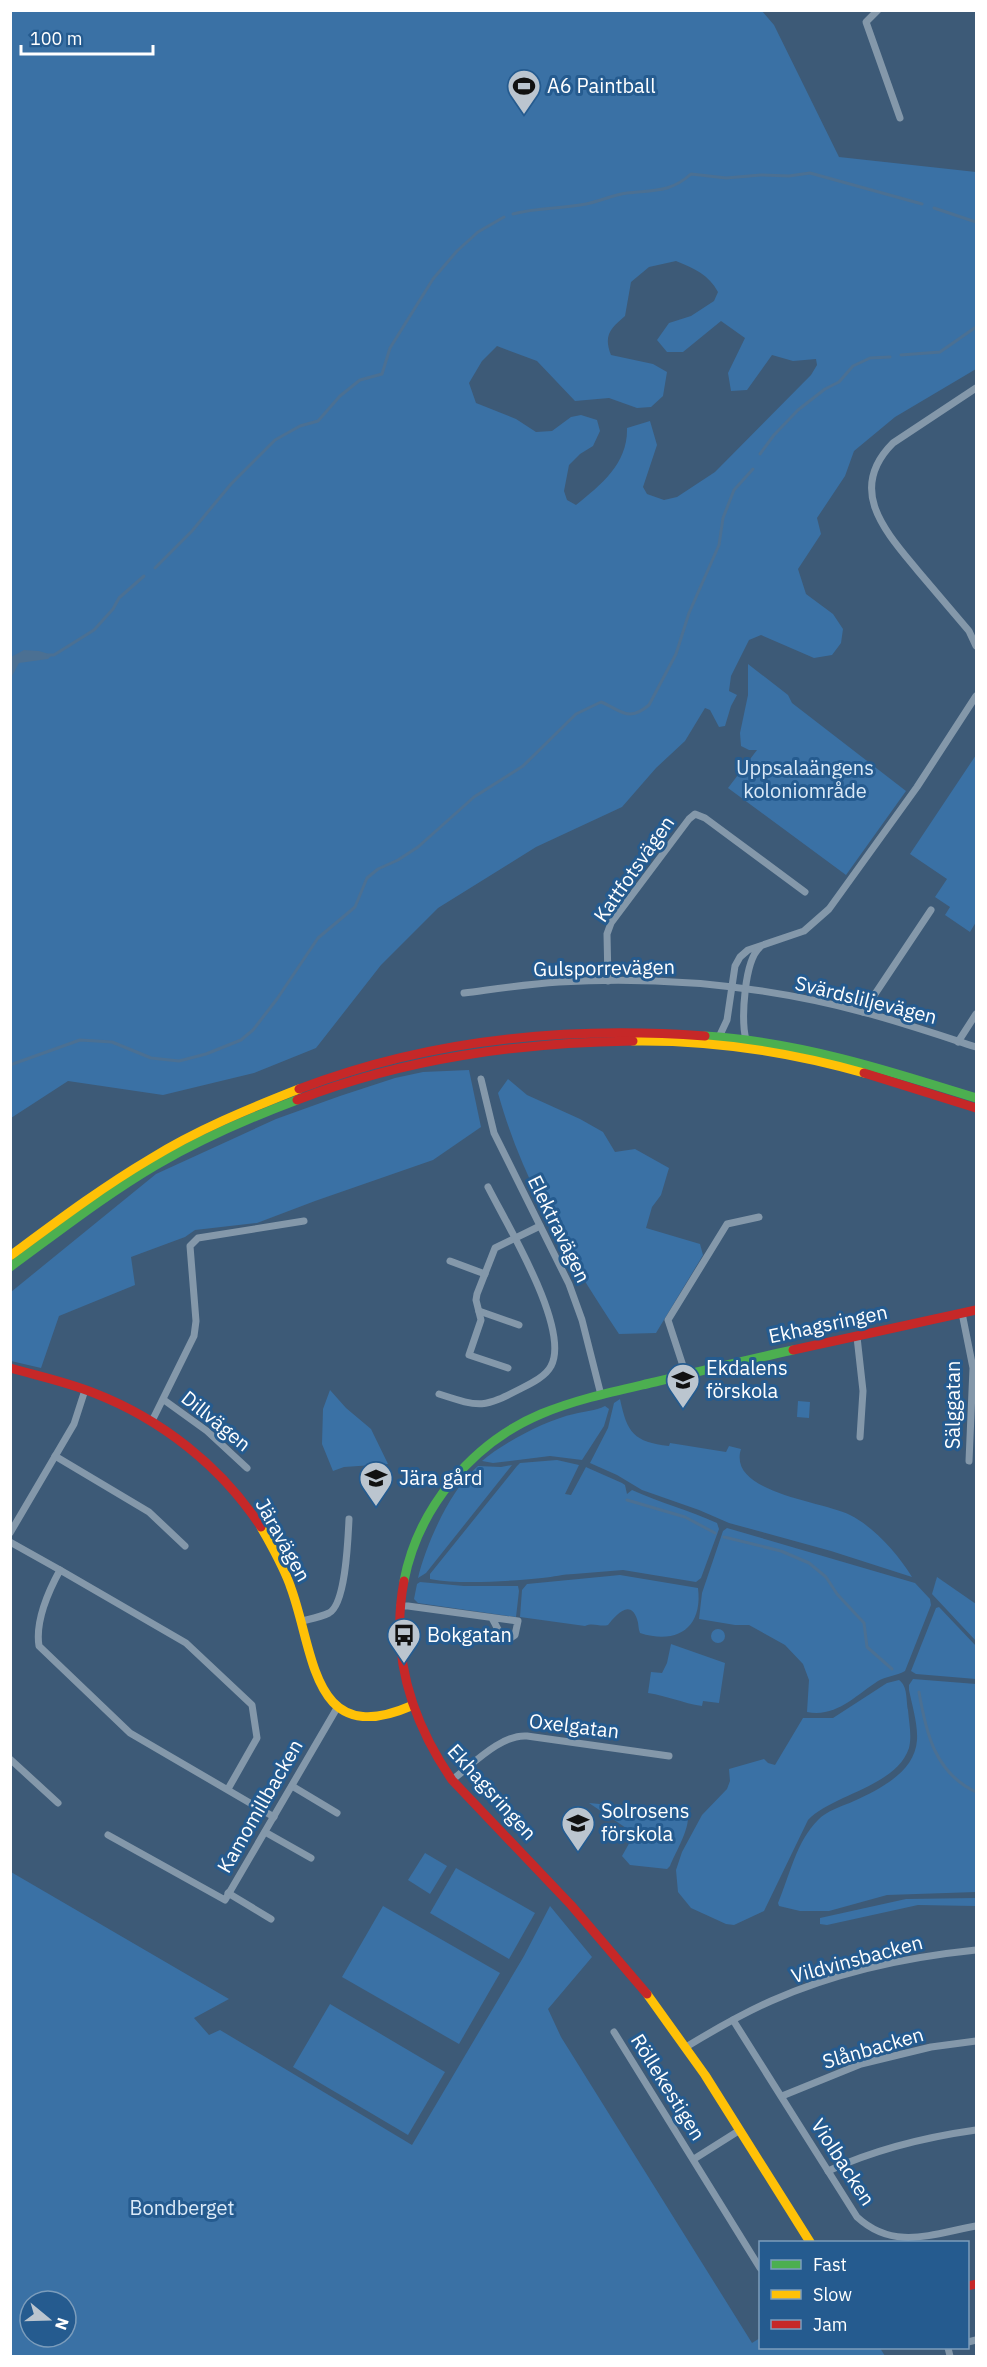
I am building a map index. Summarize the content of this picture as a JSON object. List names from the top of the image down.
{
  "streets": {
    "main road": ["Ekhagsringen", "Järavägen"],
    "street": [
      "Kattfotsvägen",
      "Gulsporrevägen",
      "Svärdsliljevägen",
      "Elektravägen",
      "Sälggatan",
      "Dillvägen",
      "Oxelgatan",
      "Kamomillbacken",
      "Vildvinsbacken",
      "Slånbacken",
      "Röllekestigen",
      "Violbacken"
    ]
  },
  "crossings": [
    ["Kattfotsvägen", "Gulsporrevägen"],
    ["Gulsporrevägen", "Svärdsliljevägen"],
    ["Elektravägen", "Ekhagsringen"],
    ["Ekhagsringen", "Sälggatan"],
    ["Ekhagsringen", "Oxelgatan"],
    ["Ekhagsringen", "Vildvinsbacken"],
    ["Ekhagsringen", "Röllekestigen"],
    ["Järavägen", "Kamomillbacken"],
    ["Vildvinsbacken", "Violbacken"],
    ["Slånbacken", "Violbacken"]
  ],
  "parks": ["Uppsalaängens koloniområde", "Bondberget"],
  "places": {
    "sports": ["A6 Paintball"],
    "school or university": ["Ekdalens förskola", "Jära gård", "Solrosens förskola"],
    "bus stop": ["Bokgatan"]
  },
  "legend": ["Fast", "Slow", "Jam"],
  "scale_bar": "100 m",
  "north": "right"
}
